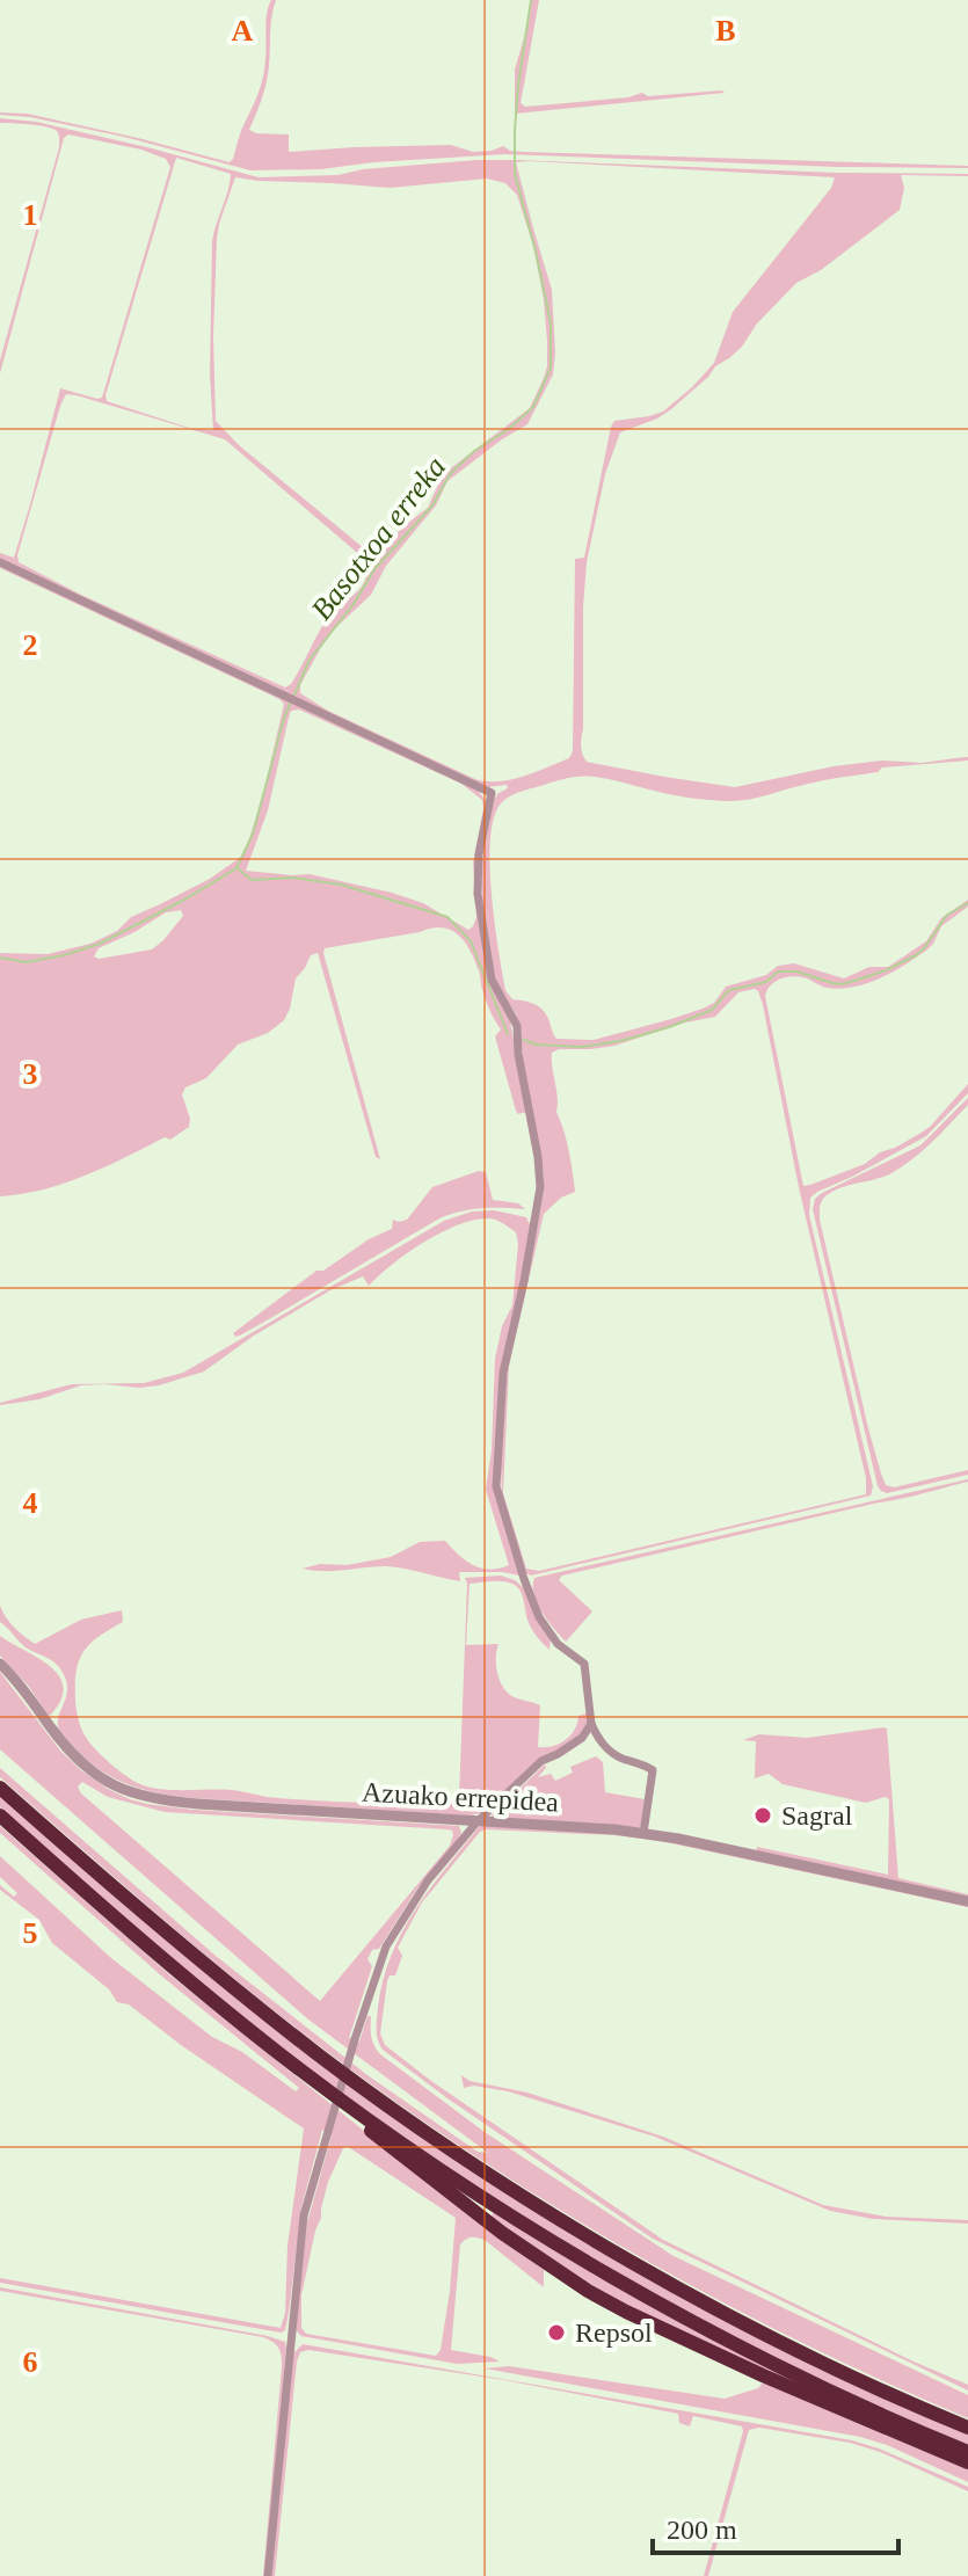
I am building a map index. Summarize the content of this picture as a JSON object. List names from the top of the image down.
{
  "streets": {
    "street": ["Azuako errepidea"]
  },
  "water": ["Basotxoa erreka"],
  "places": ["Sagral", "Repsol"],
  "scale_bar": "200 m",
  "grid": {
    "columns": ["A", "B"],
    "rows": [
      "1",
      "2",
      "3",
      "4",
      "5",
      "6"
    ]
  }
}
